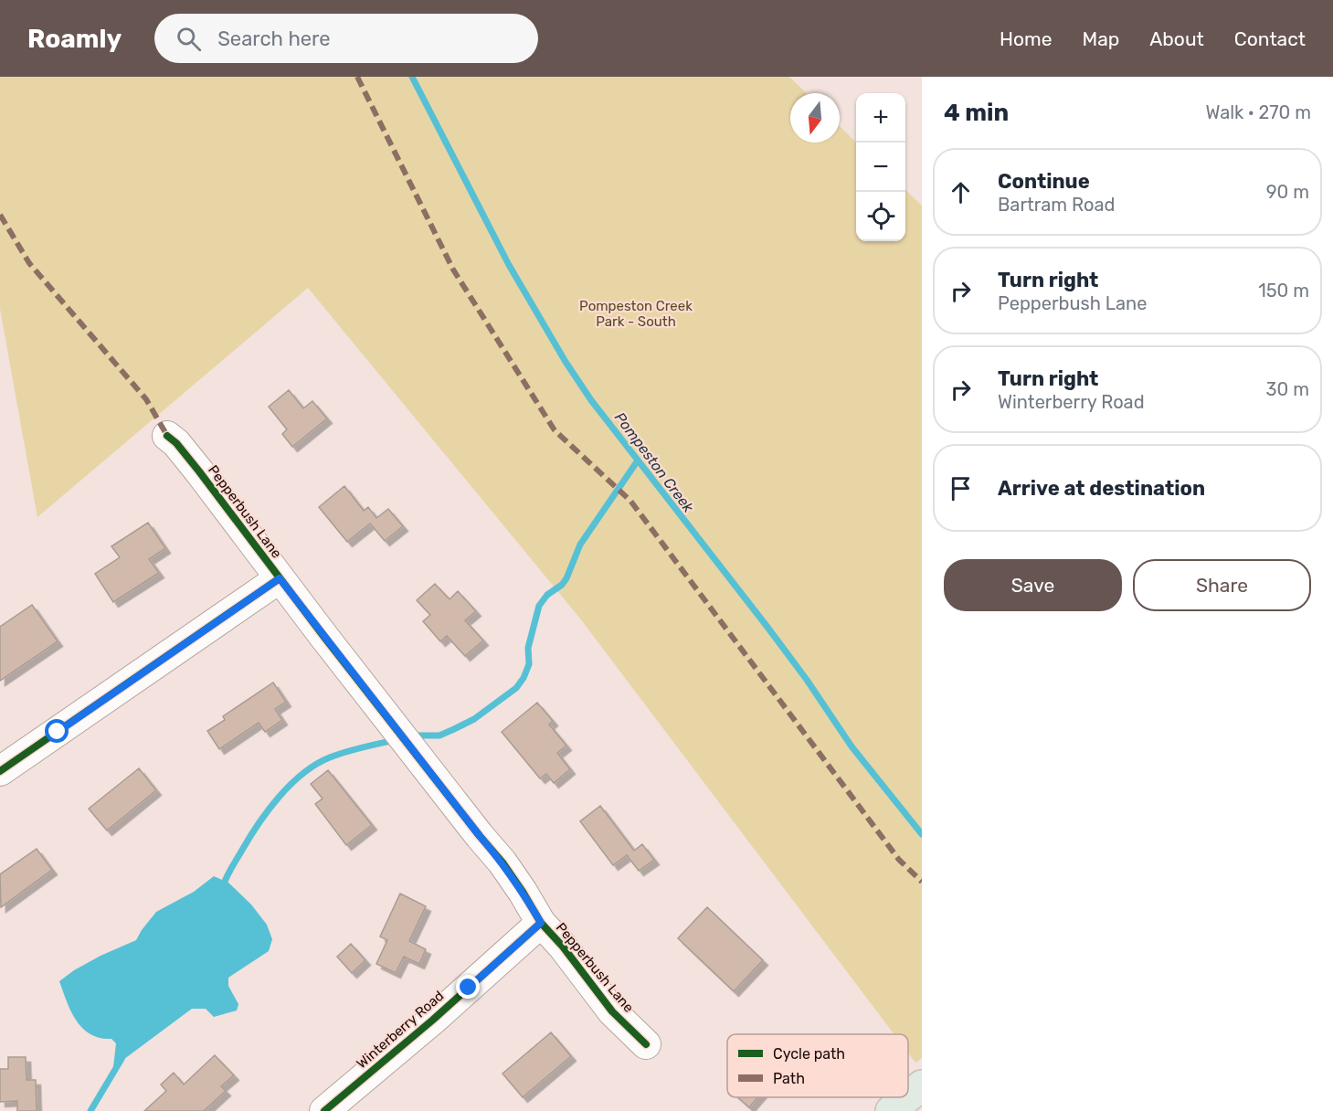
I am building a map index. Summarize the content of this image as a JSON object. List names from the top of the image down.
{
  "streets": {
    "street": ["Pepperbush Lane", "Winterberry Road"]
  },
  "crossings": [
    ["Pepperbush Lane", "Winterberry Road"]
  ],
  "water": ["Pompeston Creek"],
  "parks": ["Pompeston Creek Park - South"],
  "legend": ["Cycle path", "Path"],
  "north": "bottom",
  "page": {
    "header": "Roamly",
    "search": "Search here",
    "nav": [
      "Home",
      "Map",
      "About",
      "Contact"
    ],
    "heading": ["4 min", "Walk · 270 m"],
    "map_buttons": ["+", "−"],
    "list": [
      ["Continue", "Bartram Road", "90 m"],
      ["Turn right", "Pepperbush Lane", "150 m"],
      ["Turn right", "Winterberry Road", "30 m"],
      "Arrive at destination"
    ],
    "buttons": ["Save", "Share"]
  }
}
